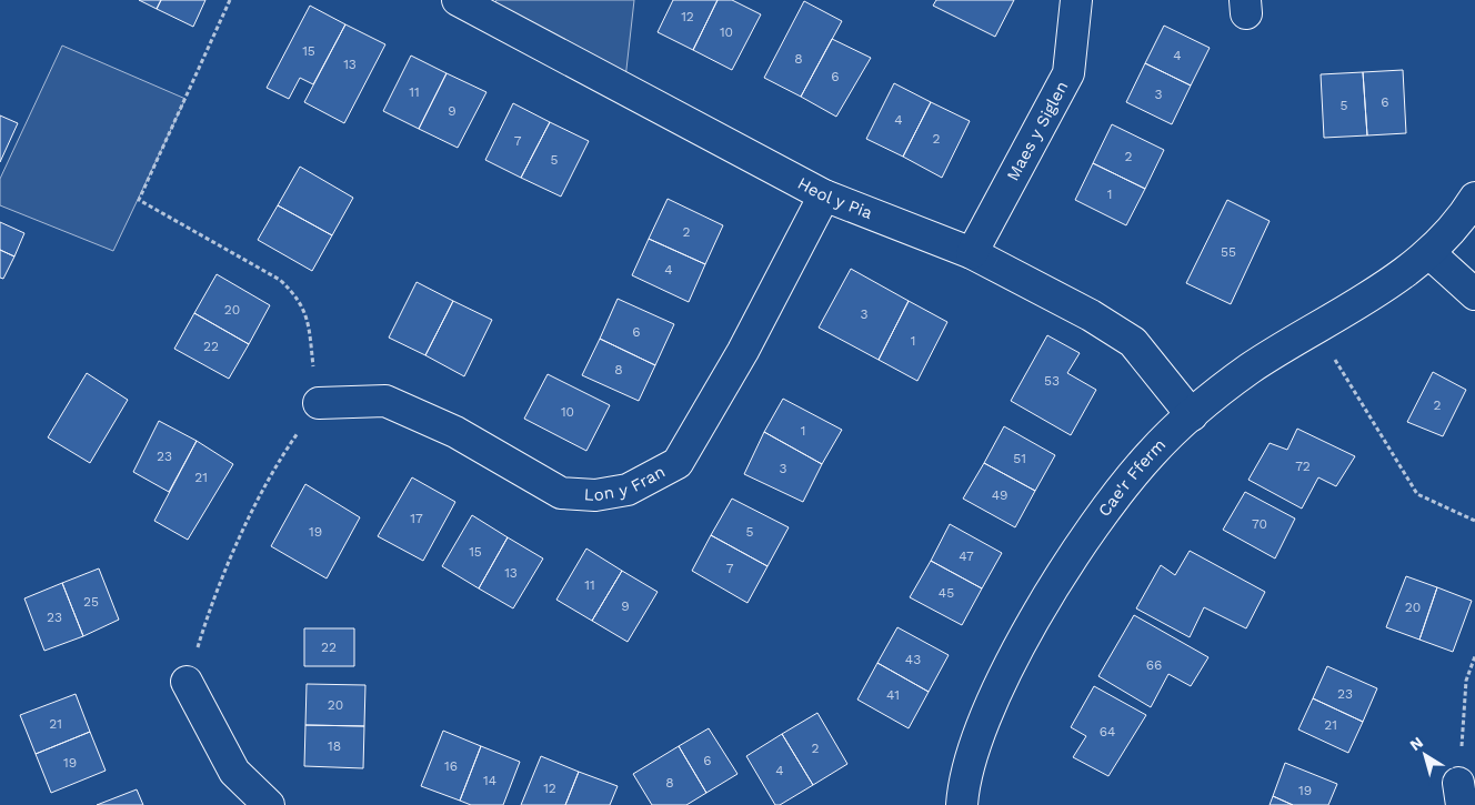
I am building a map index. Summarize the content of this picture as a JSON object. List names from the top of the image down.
{
  "streets": {
    "street": [
      "Maes y Siglen",
      "Heol y Pia",
      "Cae'r Fferm",
      "Lon y Fran"
    ]
  },
  "crossings": [
    ["Maes y Siglen", "Heol y Pia"],
    ["Heol y Pia", "Cae'r Fferm"],
    ["Heol y Pia", "Lon y Fran"]
  ],
  "house_numbers": [
    "12",
    "10",
    "15",
    "4",
    "8",
    "13",
    "6",
    "11",
    "3",
    "6",
    "5",
    "9",
    "4",
    "2",
    "7",
    "2",
    "5",
    "1",
    "2",
    "55",
    "4",
    "20",
    "3",
    "6",
    "1",
    "22",
    "8",
    "53",
    "2",
    "10",
    "1",
    "23",
    "51",
    "72",
    "3",
    "21",
    "49",
    "17",
    "70",
    "19",
    "5",
    "15",
    "47",
    "7",
    "13",
    "11",
    "45",
    "25",
    "9",
    "20",
    "23",
    "22",
    "43",
    "66",
    "23",
    "41",
    "20",
    "21",
    "21",
    "64",
    "18",
    "2",
    "6",
    "19",
    "16",
    "4",
    "14",
    "8",
    "12",
    "19"
  ],
  "north": "top left"
}
